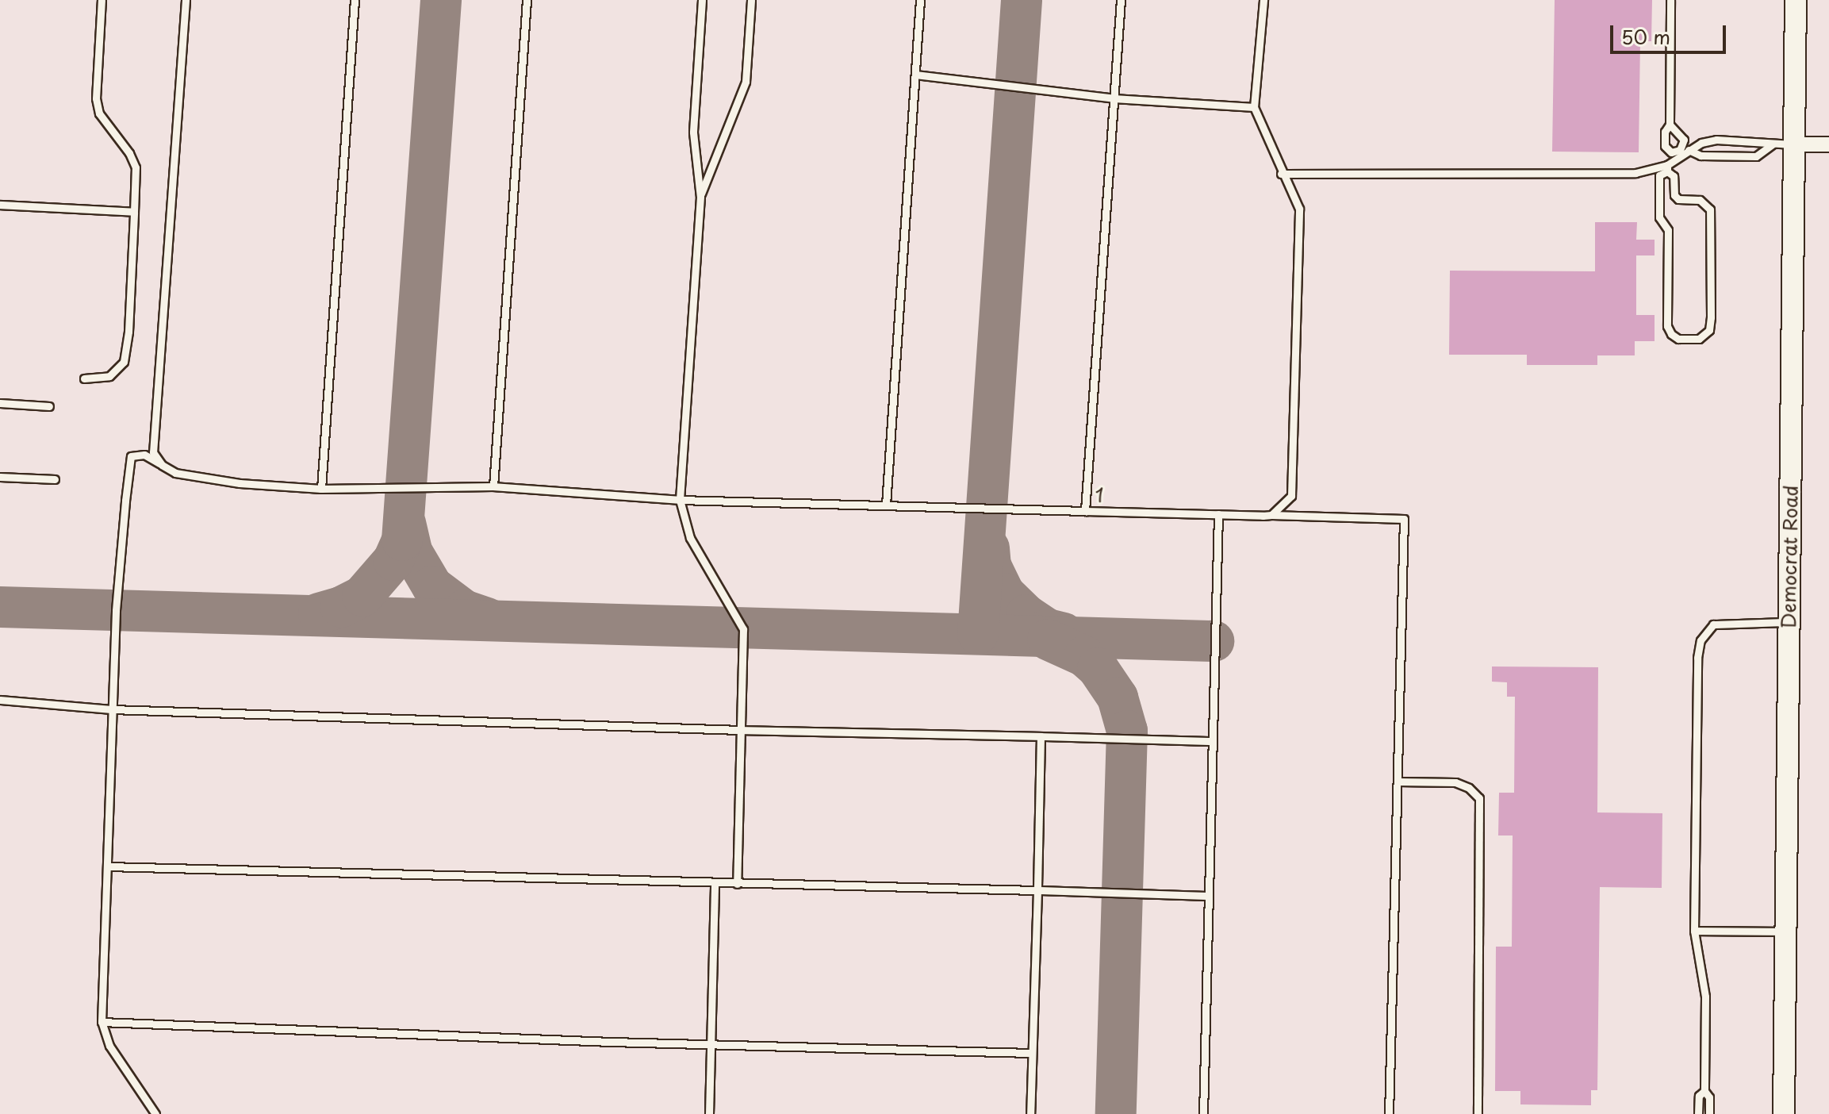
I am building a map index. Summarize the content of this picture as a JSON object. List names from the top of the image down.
{
  "streets": {
    "main road": ["Democrat Road"],
    "lane": ["1"]
  },
  "scale_bar": "50 m"
}
